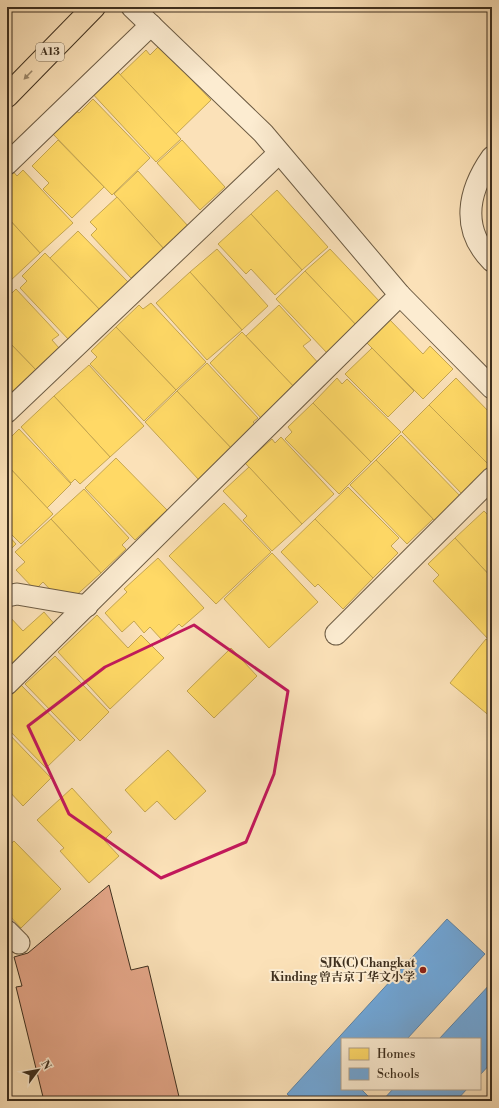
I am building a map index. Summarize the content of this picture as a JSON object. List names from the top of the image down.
{
  "streets": {
    "main road": ["A13"]
  },
  "places": ["SJK(C) Changkat Kinding 曾吉京丁华文小学"],
  "legend": ["Homes", "Schools"],
  "north": "top right"
}
